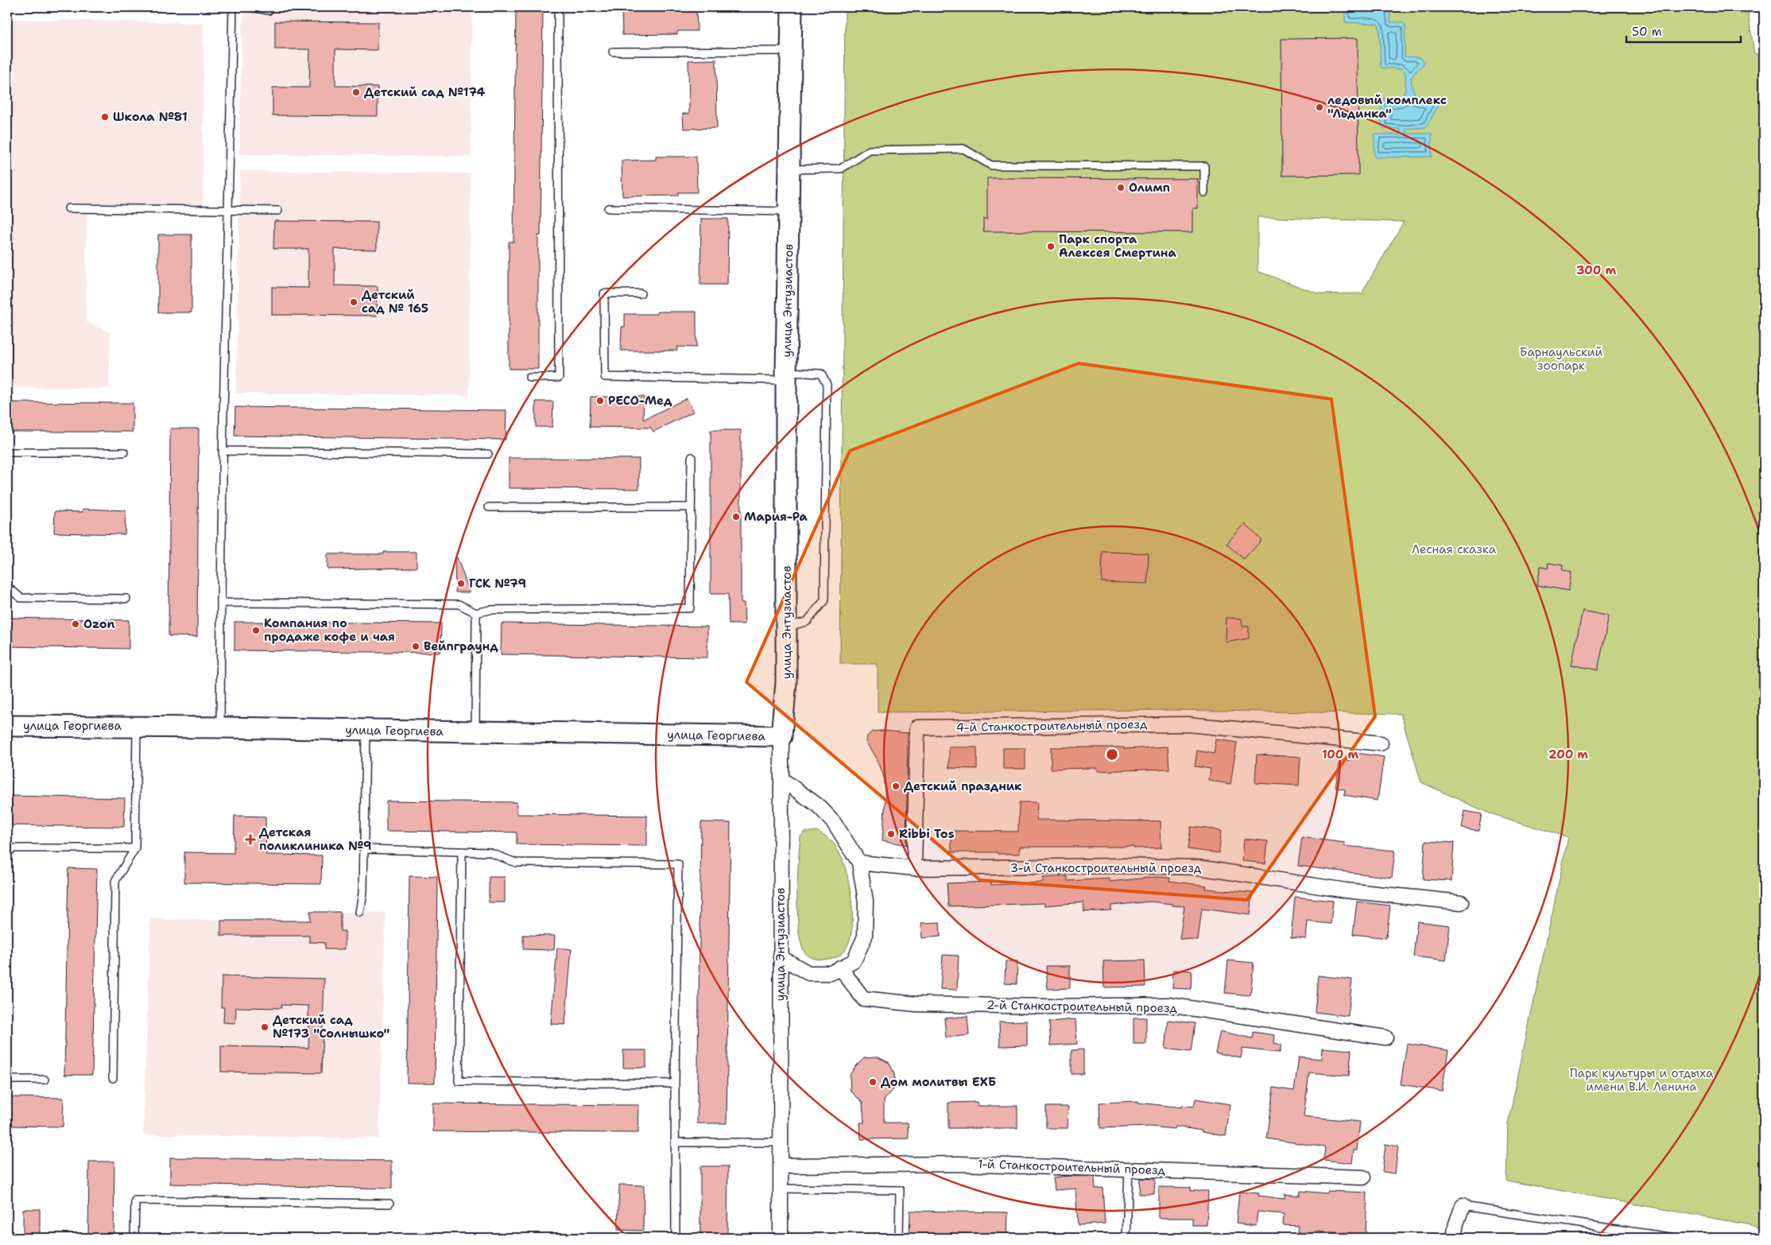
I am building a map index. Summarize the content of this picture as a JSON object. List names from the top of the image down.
{
  "streets": {
    "street": [
      "улица Энтузиастов",
      "улица Георгиева",
      "4-й Станкостроительный проезд",
      "3-й Станкостроительный проезд",
      "2-й Станкостроительный проезд",
      "1-й Станкостроительный проезд"
    ]
  },
  "crossings": [
    ["улица Энтузиастов", "улица Георгиева"],
    ["улица Энтузиастов", "1-й Станкостроительный проезд"],
    ["4-й Станкостроительный проезд", "3-й Станкостроительный проезд"]
  ],
  "parks": ["Барнаульский зоопарк", "Лесная сказка", "Парк культуры и отдыха имени В.И. Ленина"],
  "places": {
    "other": [
      "Детский сад №174",
      "ледовый комплекс \"Льдинка\"",
      "Школа №81",
      "Олимп",
      "Парк спорта Алексея Смертина",
      "Детский сад № 165",
      "РЕСО-Мед",
      "Мария-Ра",
      "ГСК №79",
      "Ozon",
      "Компания по продаже кофе и чая",
      "Вейпграунд",
      "Детский праздник",
      "Ribbi Tos",
      "Детский сад №173 \"Солнышко\"",
      "Дом молитвы ЕХБ"
    ],
    "health": ["Детская поликлиника №9"]
  },
  "scale_bar": "50 m",
  "rings": ["300 m", "100 m", "200 m"]
}
